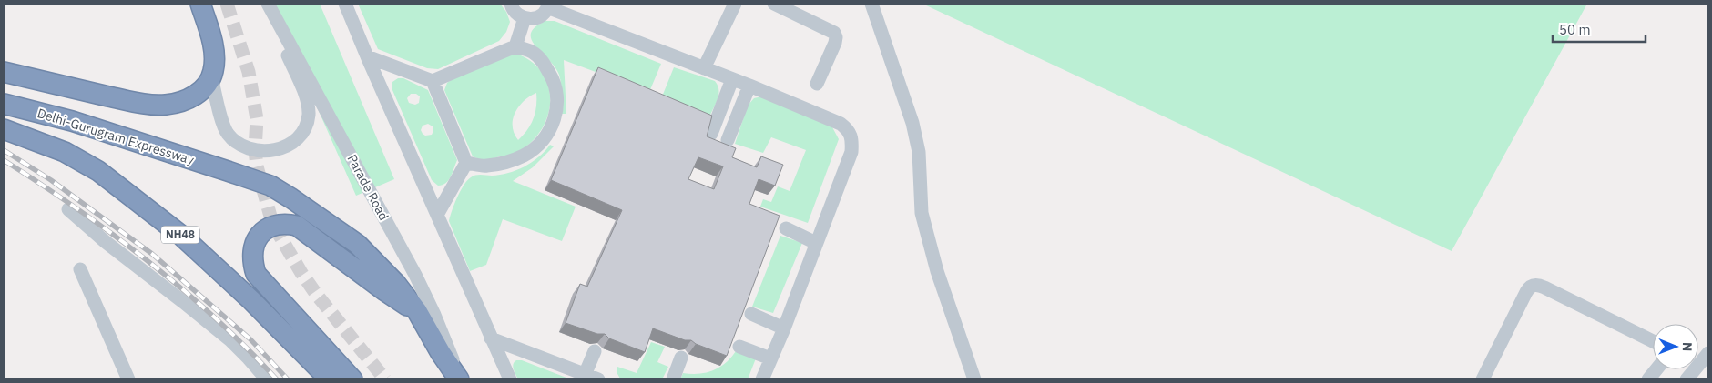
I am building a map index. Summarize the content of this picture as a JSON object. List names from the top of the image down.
{
  "streets": {
    "highway": ["Delhi-Gurugram Expressway", "NH48"],
    "street": ["Parade Road"]
  },
  "crossings": [
    ["Delhi-Gurugram Expressway", "Parade Road"]
  ],
  "scale_bar": "50 m",
  "north": "right"
}
